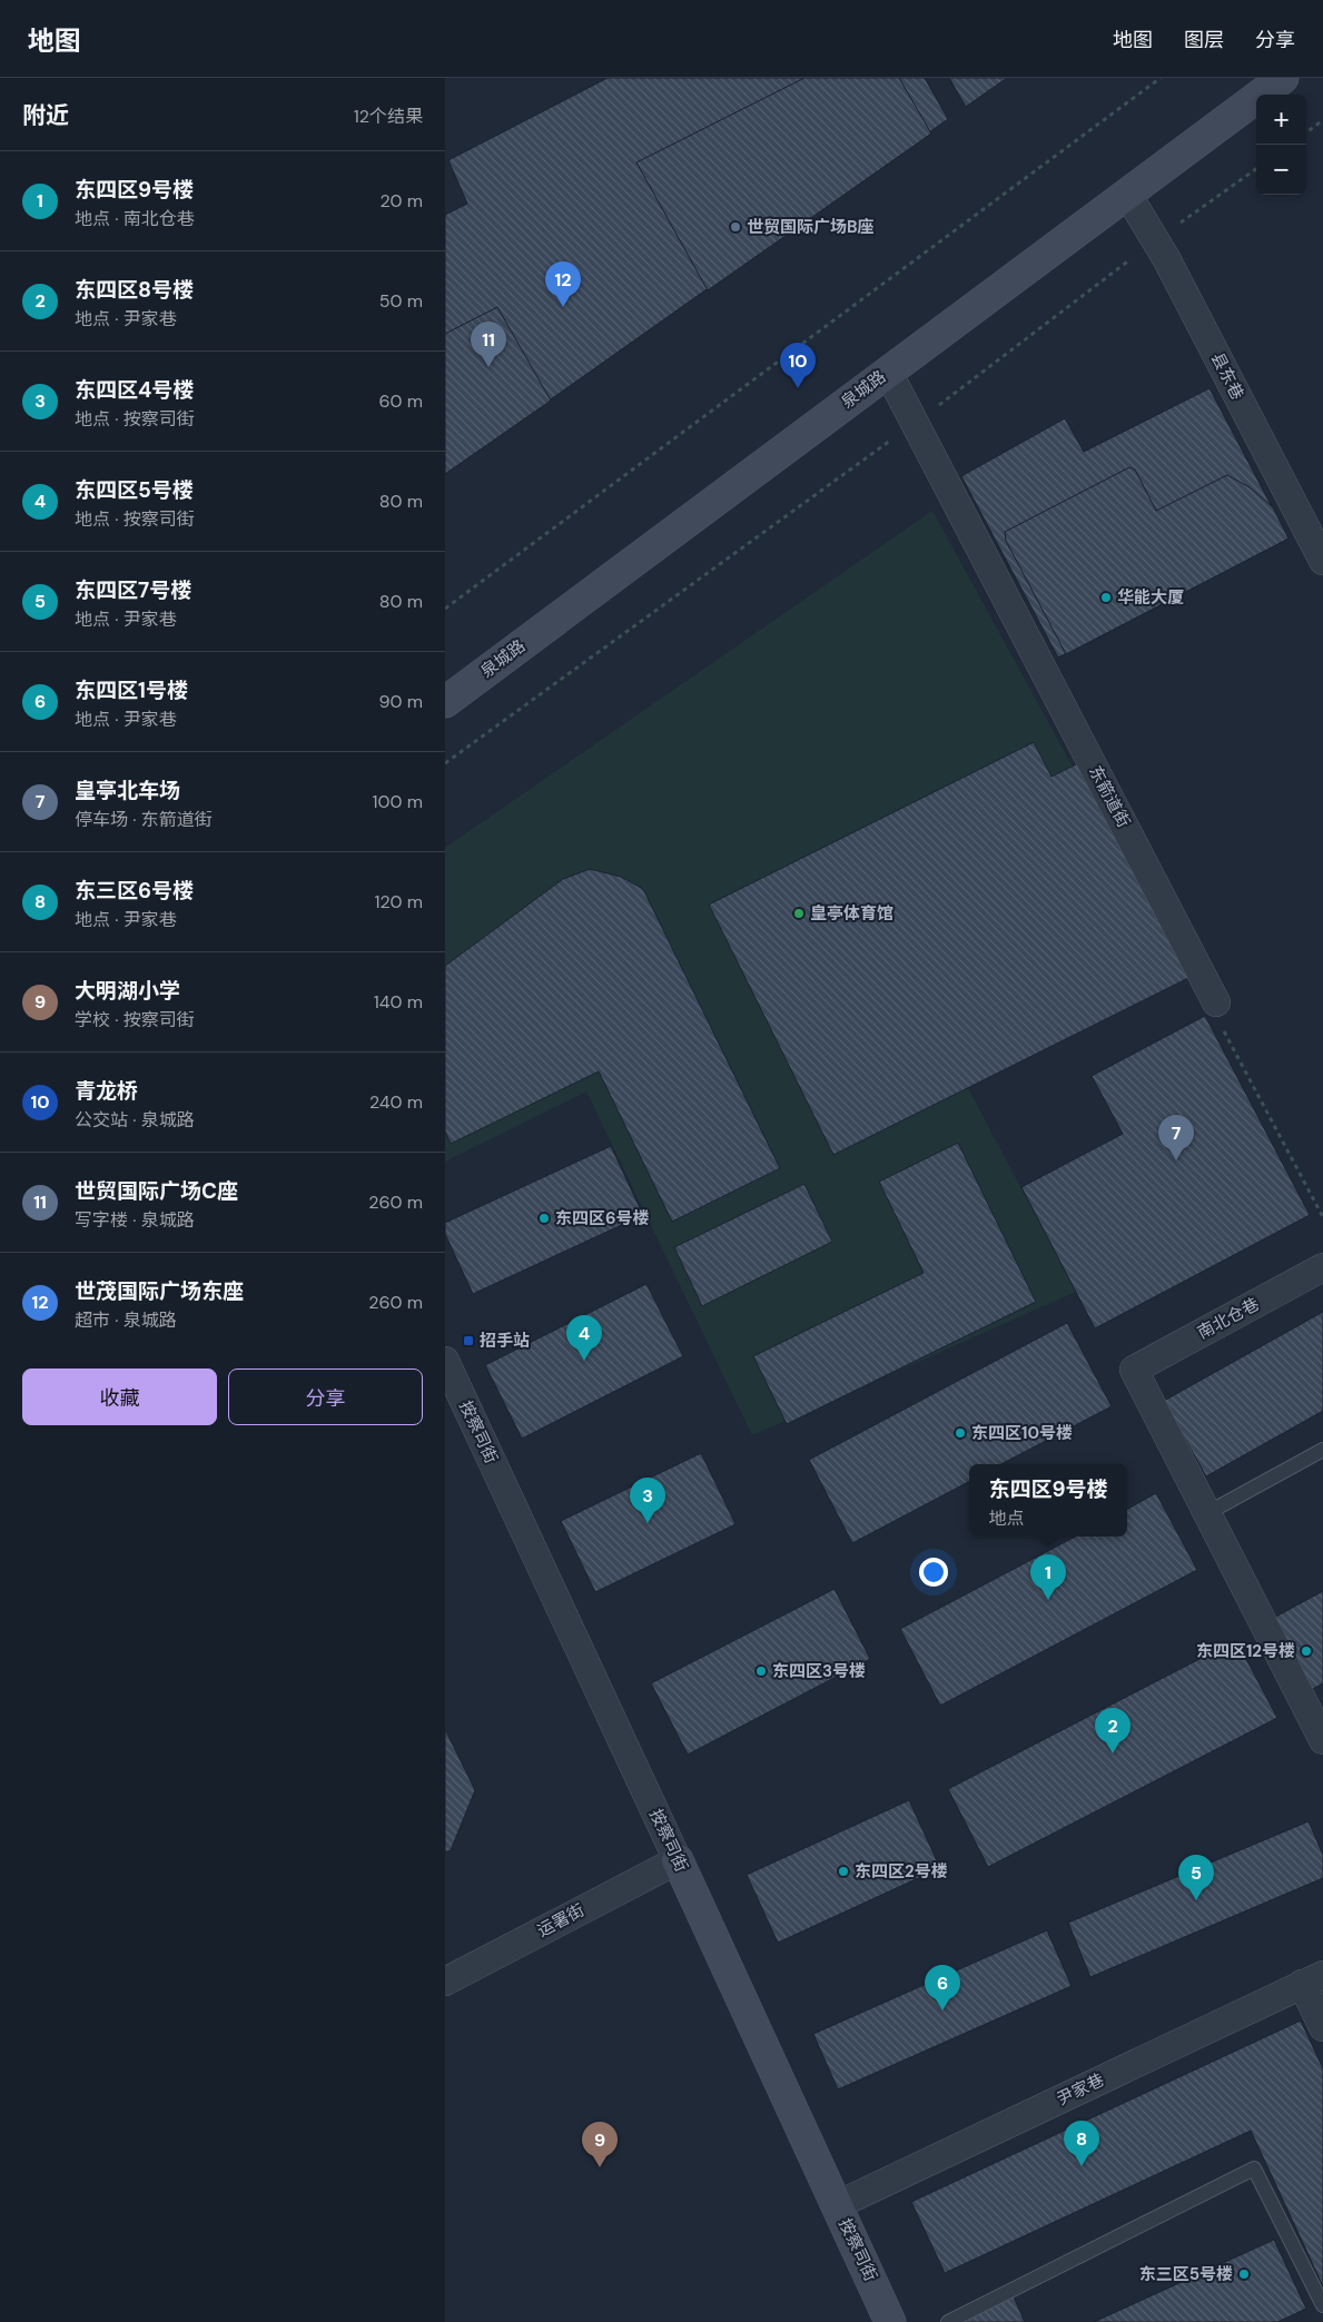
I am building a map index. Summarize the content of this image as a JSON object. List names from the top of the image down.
{
  "streets": {
    "main road": ["泉城路", "按察司街"],
    "street": [
      "县东巷",
      "东箭道街",
      "南北仓巷",
      "运署街",
      "尹家巷"
    ]
  },
  "crossings": [
    ["县东巷", "泉城路"],
    ["泉城路", "东箭道街"],
    ["按察司街", "运署街"],
    ["按察司街", "尹家巷"]
  ],
  "places": {
    "other": [
      "世贸国际广场B座",
      "华能大厦",
      "皇亭体育馆",
      "东四区6号楼",
      "东四区10号楼",
      "东四区12号楼",
      "东四区3号楼",
      "东四区2号楼",
      "东三区5号楼"
    ],
    "transit": ["招手站"]
  },
  "page": {
    "header": "地图",
    "nav": ["地图", "图层", "分享"],
    "heading": ["附近", "12个结果"],
    "map_buttons": ["+", "−"],
    "list": [
      {
        "mark": "1",
        "name": "东四区9号楼",
        "note": "地点 · 南北仓巷",
        "value": "20 m"
      },
      {
        "mark": "2",
        "name": "东四区8号楼",
        "note": "地点 · 尹家巷",
        "value": "50 m"
      },
      {
        "mark": "3",
        "name": "东四区4号楼",
        "note": "地点 · 按察司街",
        "value": "60 m"
      },
      {
        "mark": "4",
        "name": "东四区5号楼",
        "note": "地点 · 按察司街",
        "value": "80 m"
      },
      {
        "mark": "5",
        "name": "东四区7号楼",
        "note": "地点 · 尹家巷",
        "value": "80 m"
      },
      {
        "mark": "6",
        "name": "东四区1号楼",
        "note": "地点 · 尹家巷",
        "value": "90 m"
      },
      {
        "mark": "7",
        "name": "皇亭北车场",
        "note": "停车场 · 东箭道街",
        "value": "100 m"
      },
      {
        "mark": "8",
        "name": "东三区6号楼",
        "note": "地点 · 尹家巷",
        "value": "120 m"
      },
      {
        "mark": "9",
        "name": "大明湖小学",
        "note": "学校 · 按察司街",
        "value": "140 m"
      },
      {
        "mark": "10",
        "name": "青龙桥",
        "note": "公交站 · 泉城路",
        "value": "240 m"
      },
      {
        "mark": "11",
        "name": "世贸国际广场C座",
        "note": "写字楼 · 泉城路",
        "value": "260 m"
      },
      {
        "mark": "12",
        "name": "世茂国际广场东座",
        "note": "超市 · 泉城路",
        "value": "260 m"
      }
    ],
    "pins": [
      "12",
      "11",
      "10",
      "7",
      "4",
      "3",
      "1",
      "2",
      "5",
      "6",
      "8",
      "9"
    ],
    "buttons": ["收藏", "分享"],
    "popup": ["东四区9号楼", "地点"]
  }
}
